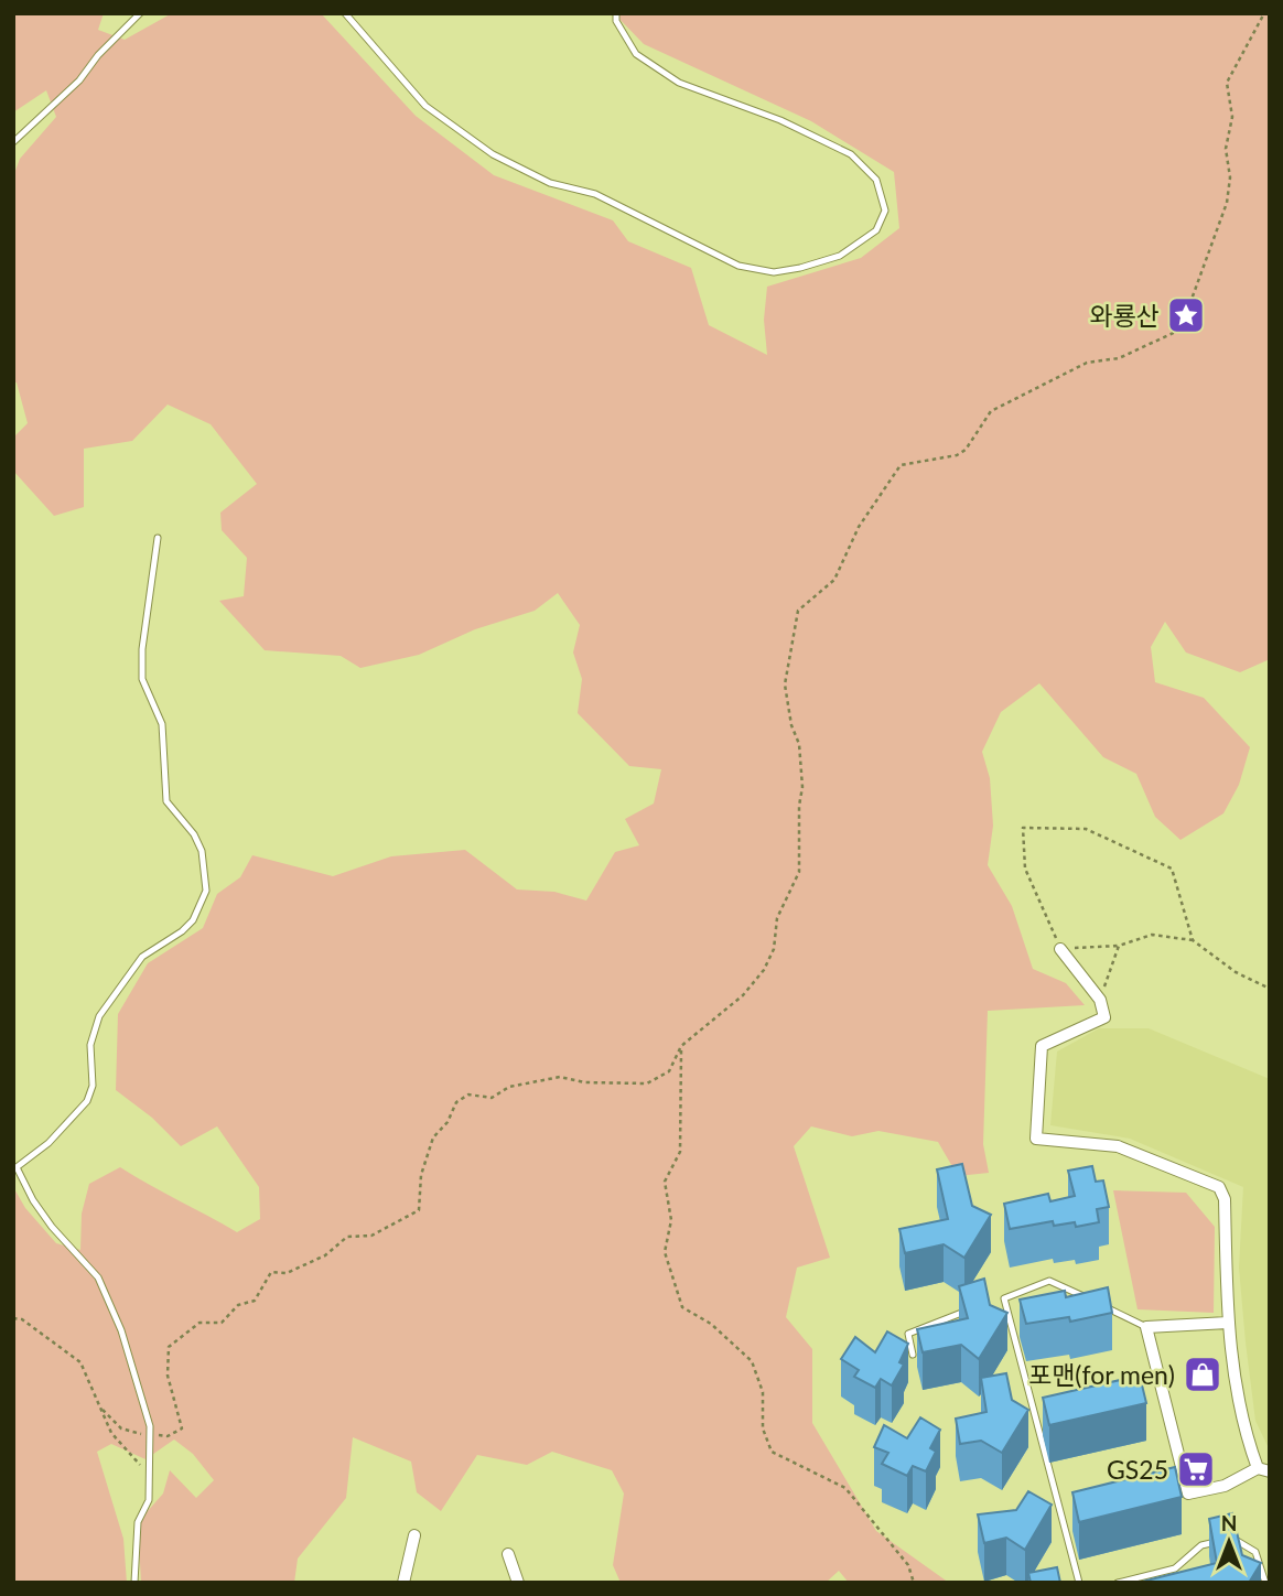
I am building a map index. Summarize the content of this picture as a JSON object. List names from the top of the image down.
{
  "places": {
    "place": ["와룡산"],
    "shop": ["포맨(for men)"],
    "supermarket": ["GS25"]
  },
  "north": "top"
}
